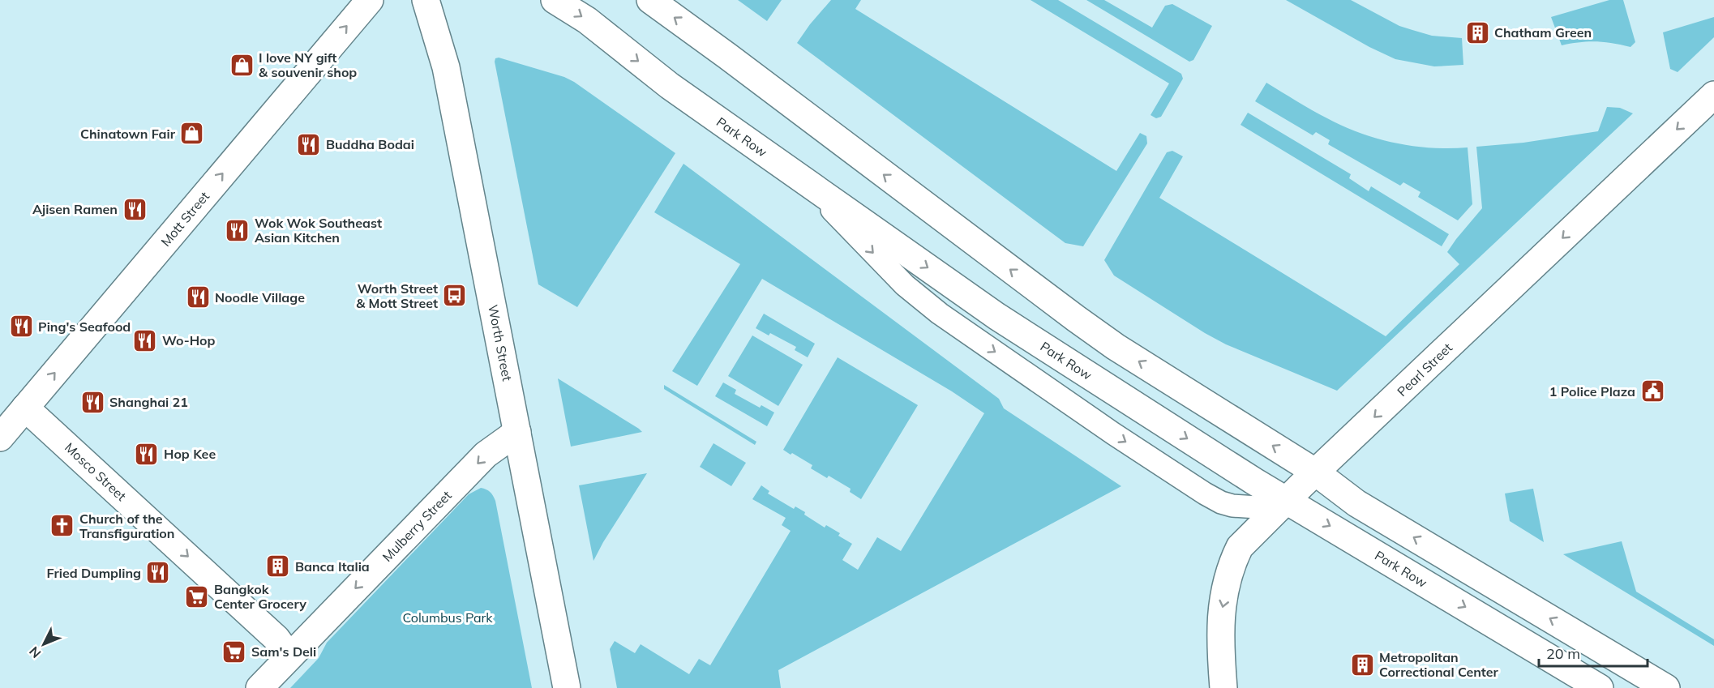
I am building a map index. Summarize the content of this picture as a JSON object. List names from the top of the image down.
{
  "streets": {
    "street": [
      "Park Row",
      "Mott Street",
      "Worth Street",
      "Pearl Street",
      "Mosco Street",
      "Mulberry Street"
    ]
  },
  "crossings": [
    ["Park Row", "Pearl Street"],
    ["Mott Street", "Mosco Street"],
    ["Worth Street", "Mulberry Street"],
    ["Mosco Street", "Mulberry Street"]
  ],
  "one_way": [
    "Mott Street",
    "Pearl Street",
    "Mosco Street",
    "Mulberry Street"
  ],
  "parks": ["Columbus Park"],
  "places": {
    "building": ["Chatham Green", "Banca Italia", "Metropolitan Correctional Center"],
    "shop": ["I love NY gift & souvenir shop", "Chinatown Fair"],
    "restaurant": [
      "Buddha Bodai",
      "Ajisen Ramen",
      "Wok Wok Southeast Asian Kitchen",
      "Noodle Village",
      "Ping's Seafood",
      "Wo-Hop",
      "Shanghai 21",
      "Hop Kee",
      "Fried Dumpling"
    ],
    "bus stop": ["Worth Street & Mott Street"],
    "public building": ["1 Police Plaza"],
    "church": ["Church of the Transfiguration"],
    "supermarket": ["Bangkok Center Grocery", "Sam's Deli"]
  },
  "scale_bar": "20 m",
  "north": "bottom left"
}
